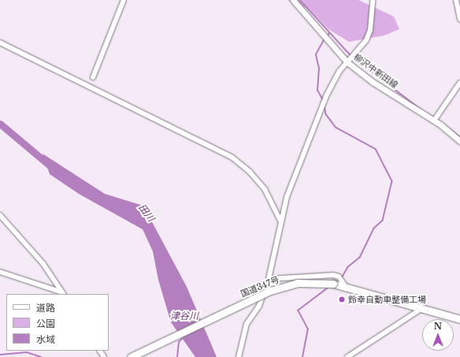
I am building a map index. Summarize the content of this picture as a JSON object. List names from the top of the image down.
{
  "streets": {
    "highway": ["国道347号"],
    "main road": ["柳沢中新田線"]
  },
  "water": ["田川", "津谷川"],
  "places": ["鈴幸自動車整備工場"],
  "legend": ["道路", "公園", "水域"],
  "north": "top"
}
